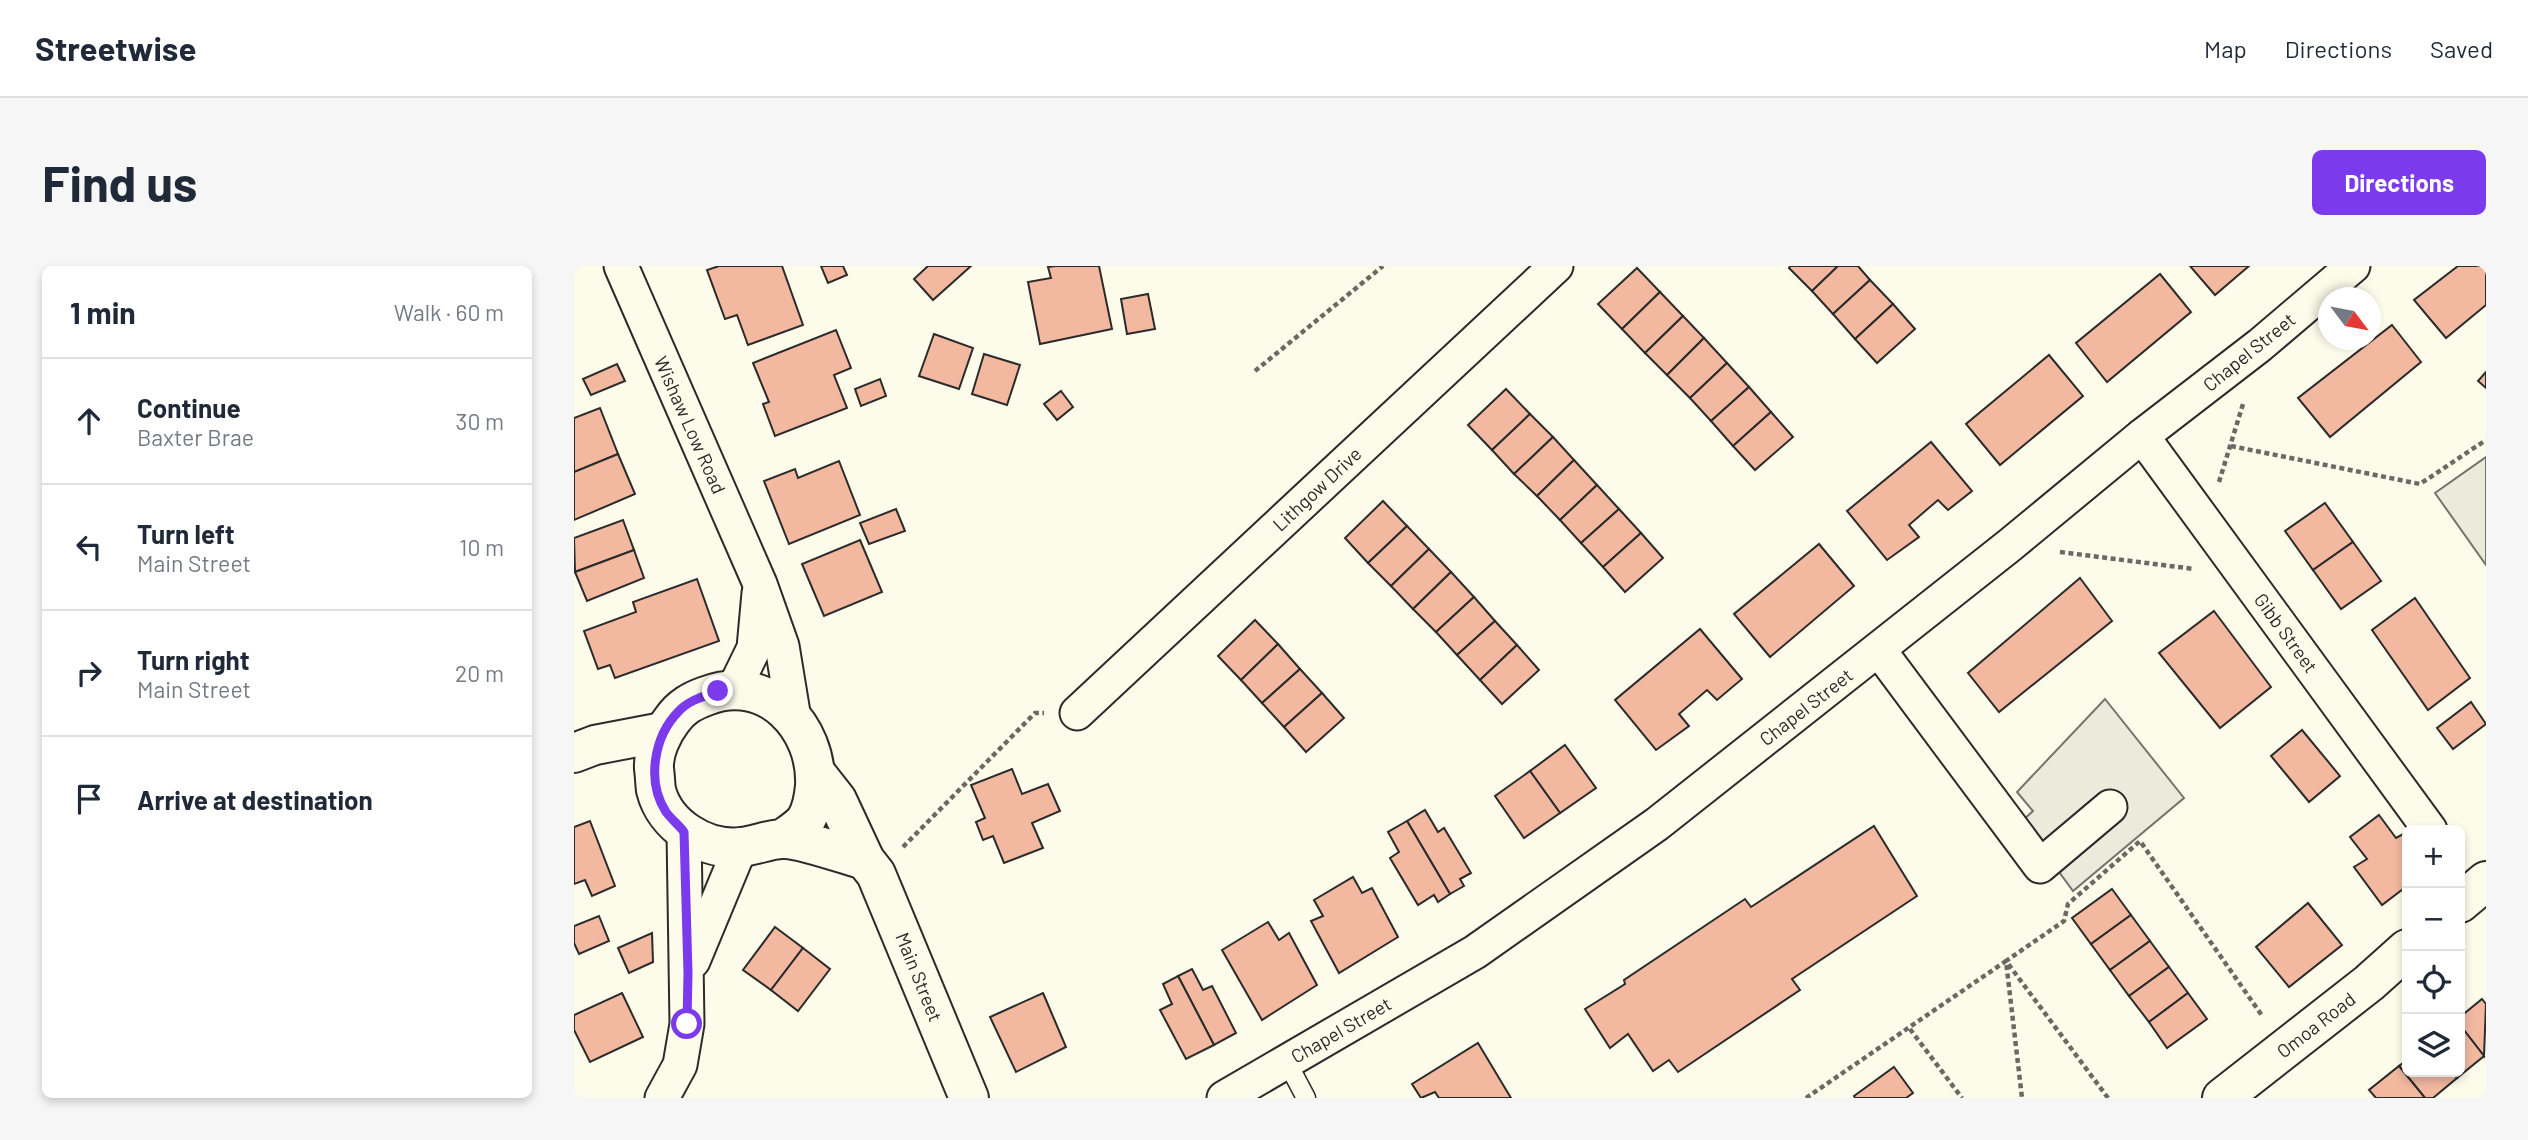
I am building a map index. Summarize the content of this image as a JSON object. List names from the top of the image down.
{
  "streets": {
    "street": [
      "Chapel Street",
      "Wishaw Low Road",
      "Lithgow Drive",
      "Gibb Street",
      "Main Street",
      "Omoa Road"
    ]
  },
  "crossings": [
    ["Chapel Street", "Gibb Street"],
    ["Wishaw Low Road", "Main Street"]
  ],
  "north": "bottom right",
  "page": {
    "header": "Streetwise",
    "nav": ["Map", "Directions", "Saved"],
    "buttons": "Directions",
    "title": "Find us",
    "heading": ["1 min", "Walk · 60 m"],
    "list": [
      ["Continue", "Baxter Brae", "30 m"],
      ["Turn left", "Main Street", "10 m"],
      ["Turn right", "Main Street", "20 m"],
      "Arrive at destination"
    ],
    "map_buttons": ["+", "−"]
  }
}
